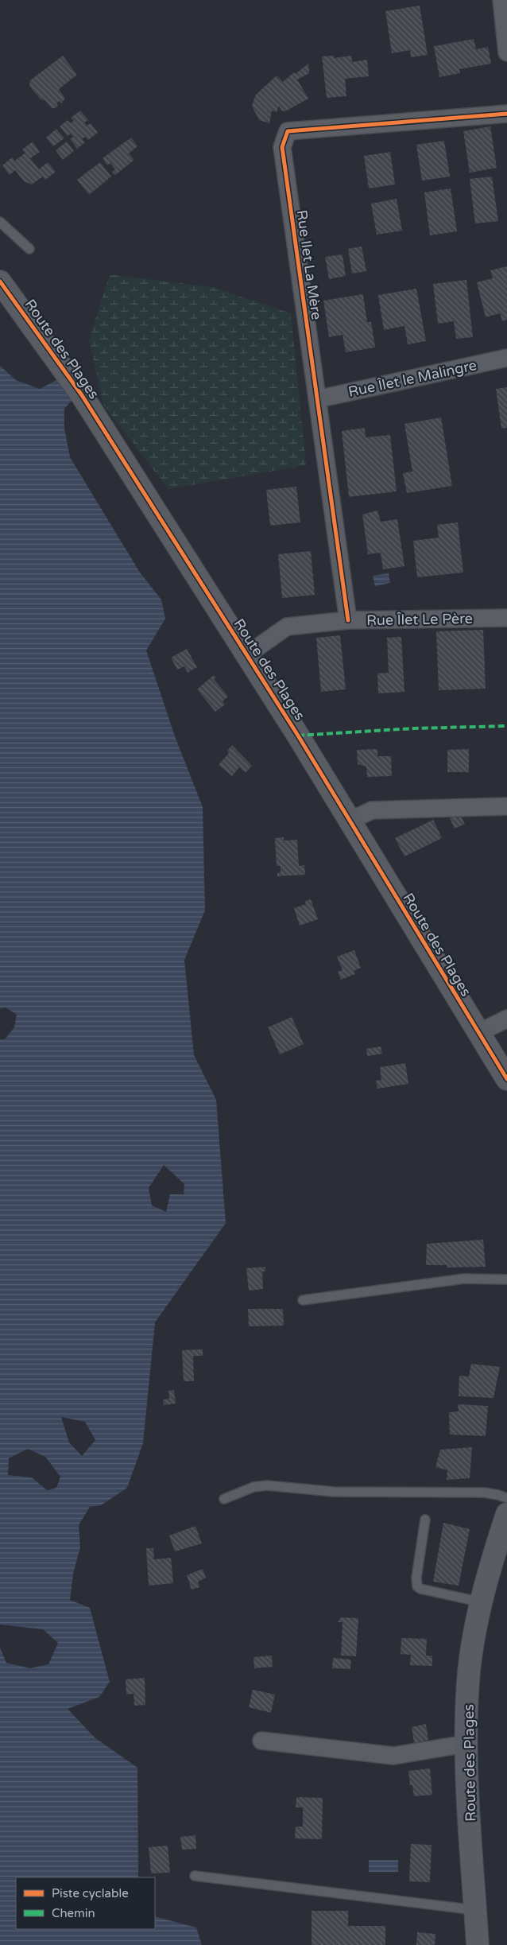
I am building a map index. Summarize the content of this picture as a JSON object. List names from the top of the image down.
{
  "streets": {
    "street": [
      "Rue Ilet La Mère",
      "Route des Plages",
      "Rue Îlet le Malingre",
      "Rue Îlet Le Père"
    ]
  },
  "crossings": [
    ["Rue Ilet La Mère", "Rue Îlet le Malingre"],
    ["Rue Ilet La Mère", "Rue Îlet Le Père"],
    ["Route des Plages", "Rue Îlet Le Père"]
  ],
  "legend": ["Piste cyclable", "Chemin"]
}
